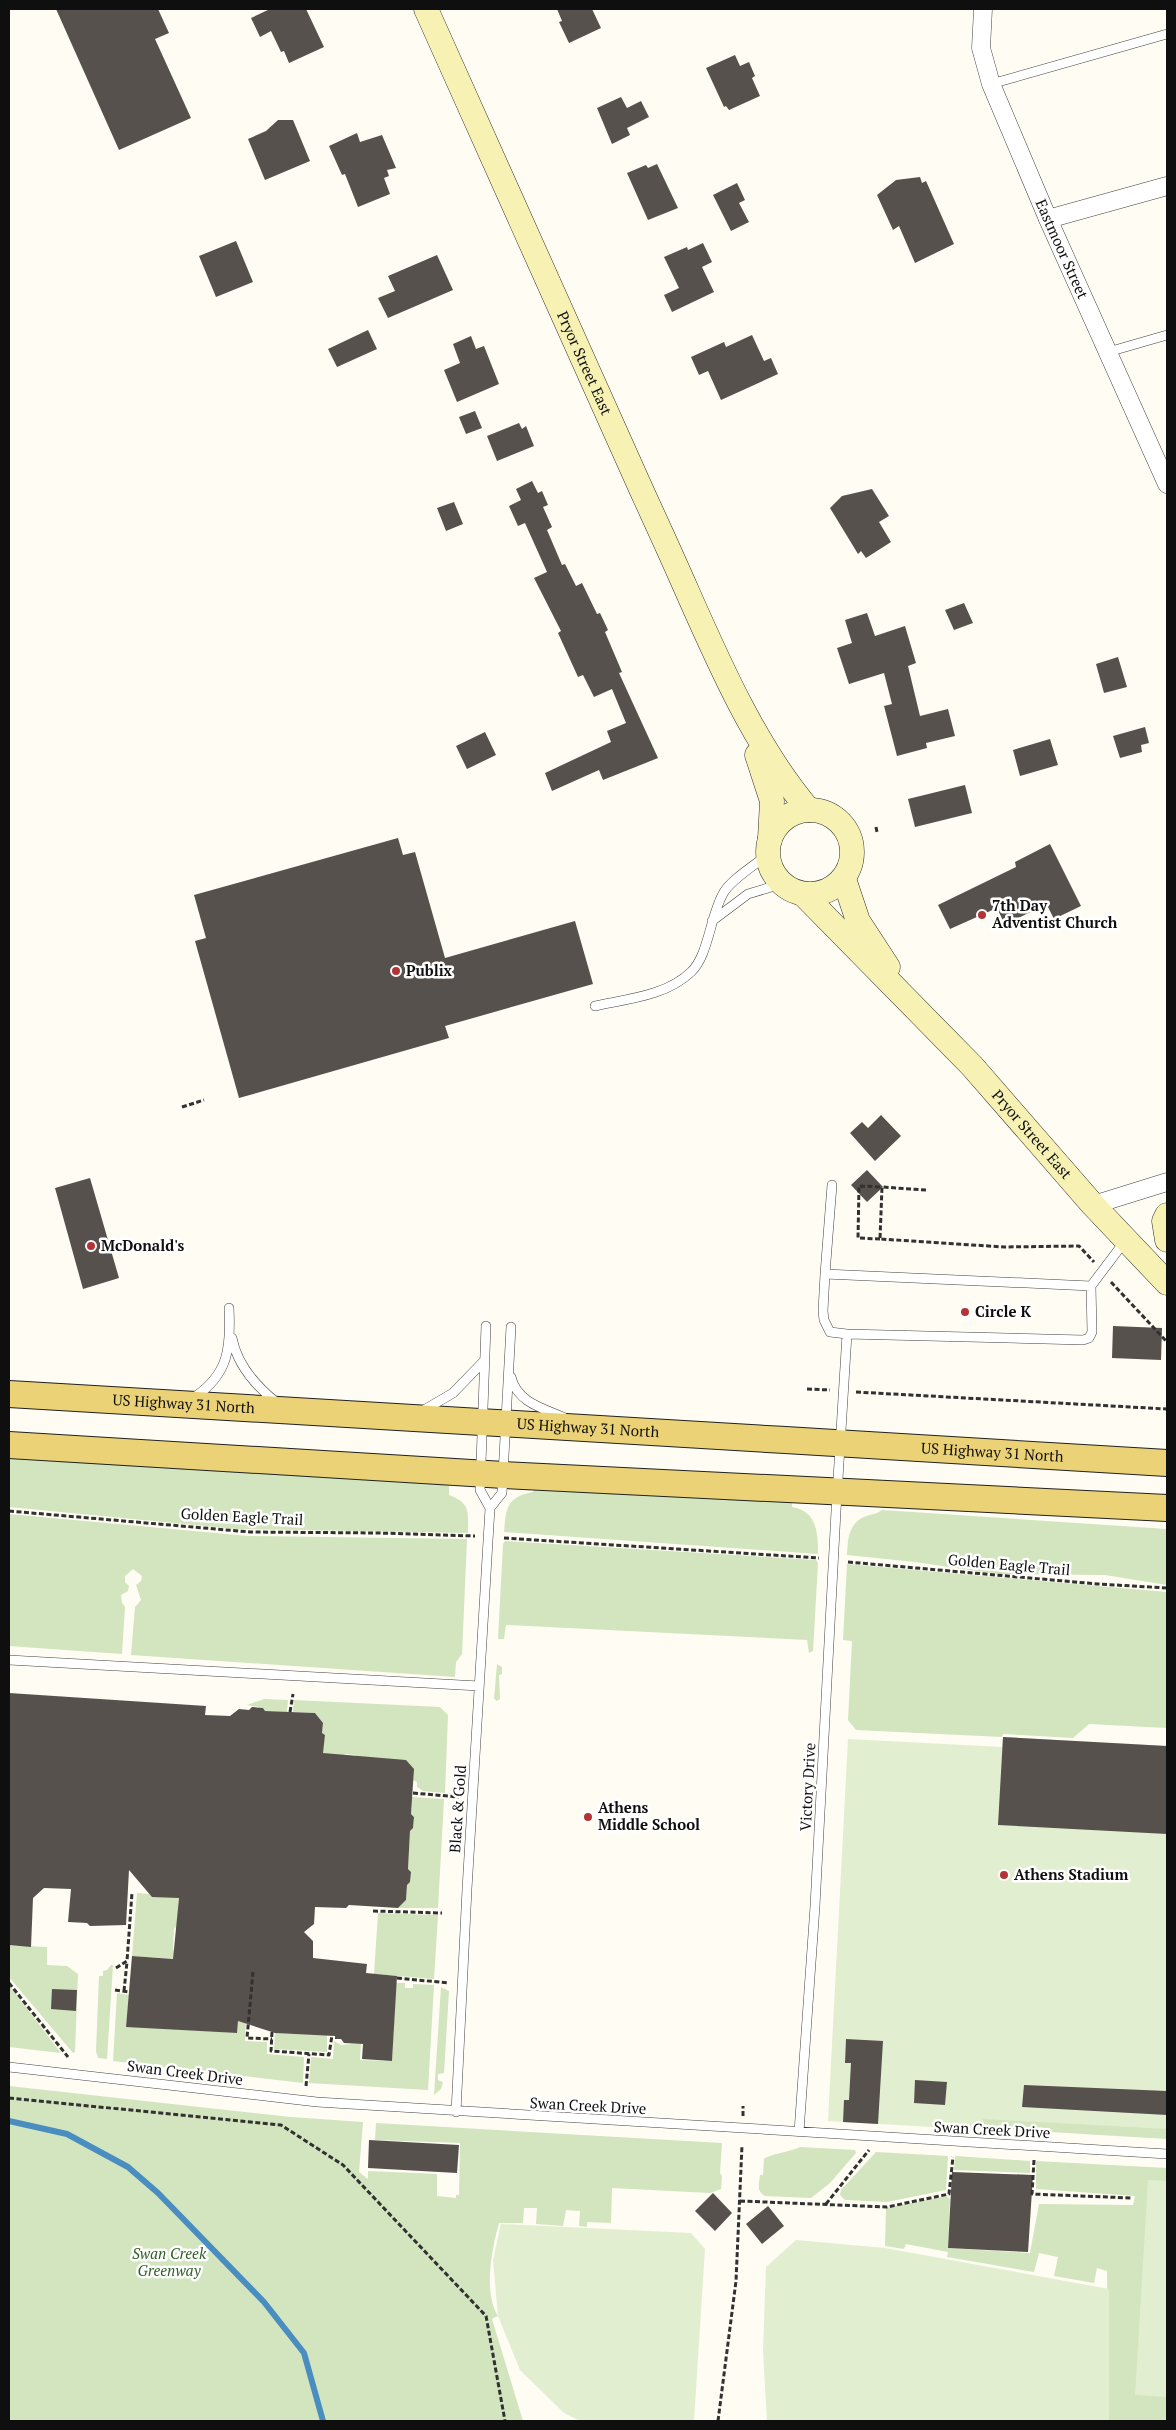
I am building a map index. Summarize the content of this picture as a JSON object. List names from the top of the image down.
{
  "streets": {
    "main road": ["US Highway 31 North"],
    "street": ["Eastmoor Street", "Pryor Street East"],
    "lane": ["Victory Drive", "Black & Gold", "Swan Creek Drive"],
    "path": ["Golden Eagle Trail"]
  },
  "crossings": [
    ["US Highway 31 North", "Victory Drive"],
    ["US Highway 31 North", "Black & Gold"],
    ["Victory Drive", "Swan Creek Drive"],
    ["Black & Gold", "Swan Creek Drive"]
  ],
  "parks": ["Swan Creek Greenway"],
  "places": [
    "7th Day Adventist Church",
    "Publix",
    "McDonald's",
    "Circle K",
    "Athens Middle School",
    "Athens Stadium"
  ]
}
